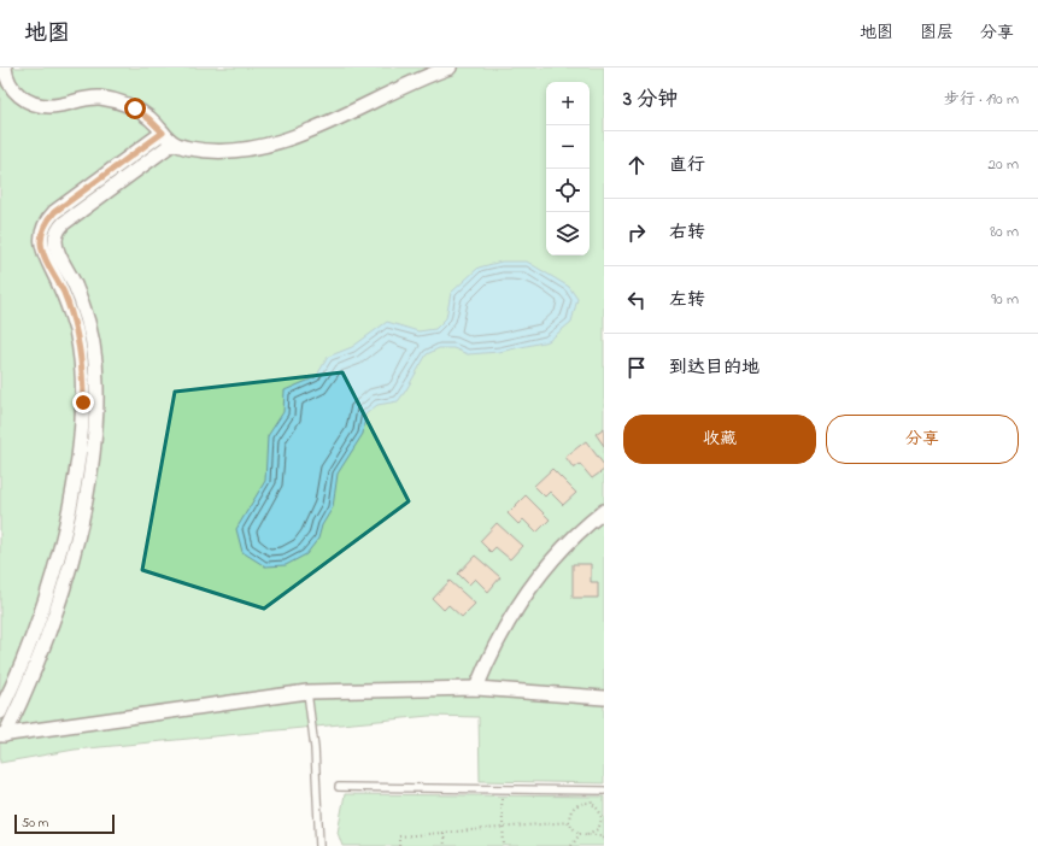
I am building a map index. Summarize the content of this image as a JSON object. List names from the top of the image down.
{
  "scale_bar": "50 m",
  "page": {
    "header": "地图",
    "nav": ["地图", "图层", "分享"],
    "heading": ["3 分钟", "步行 · 190 m"],
    "map_buttons": ["+", "−"],
    "list": [
      ["直行", "20 m"],
      ["右转", "80 m"],
      ["左转", "90 m"],
      "到达目的地"
    ],
    "buttons": ["收藏", "分享"],
    "scale": "50 m"
  }
}
